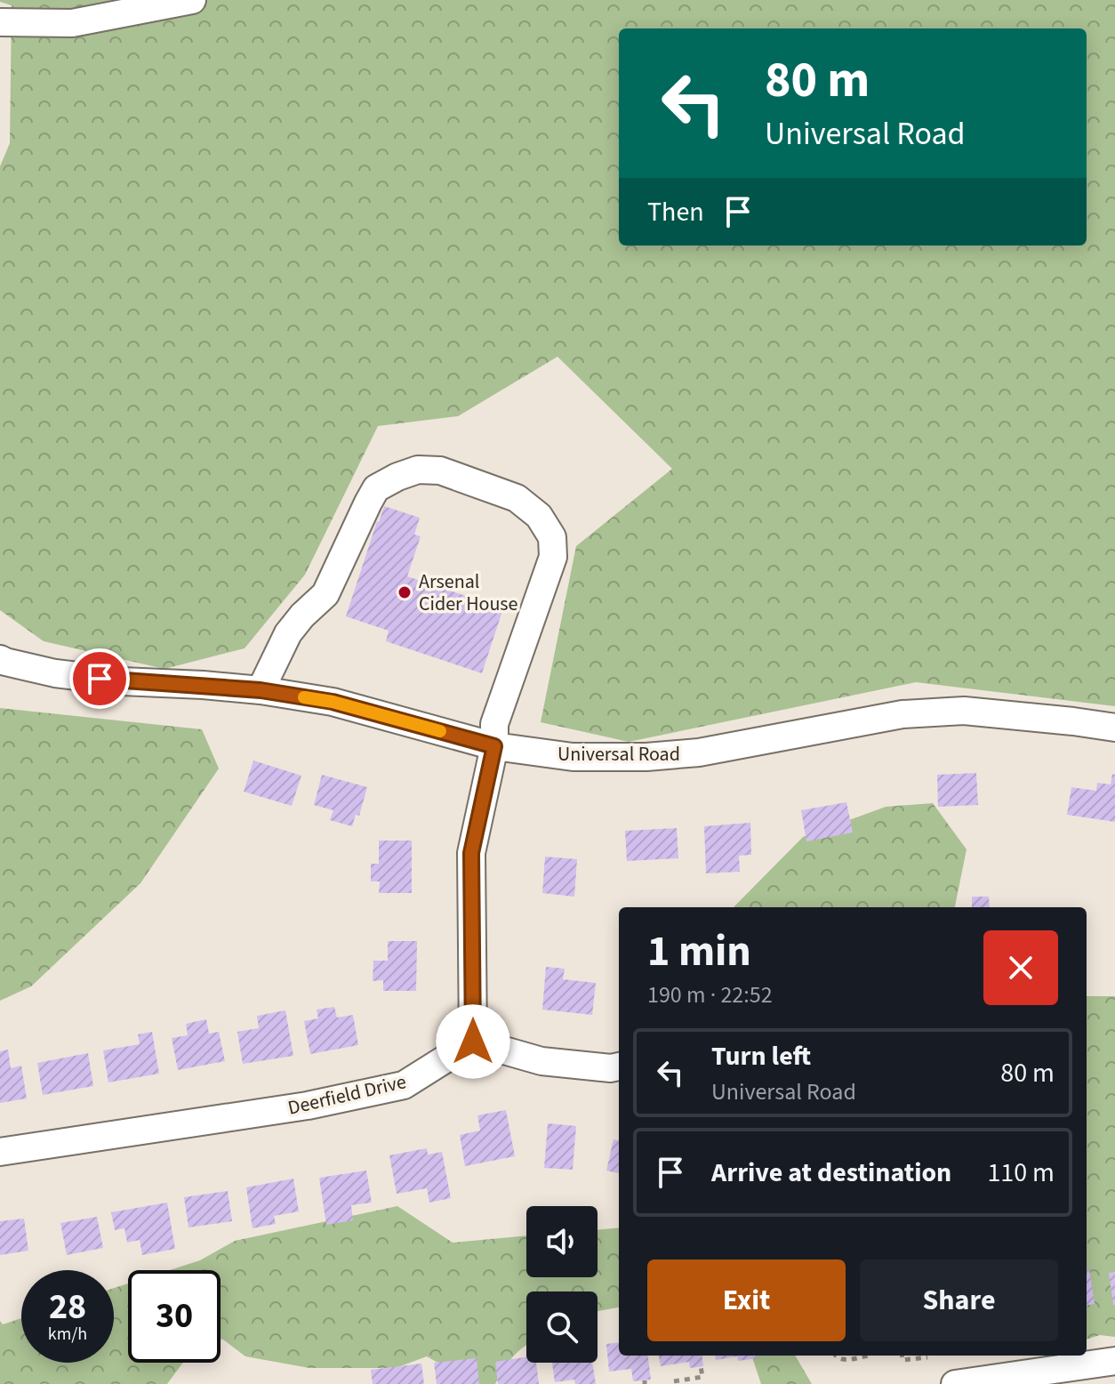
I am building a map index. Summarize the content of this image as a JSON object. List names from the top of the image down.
{
  "streets": {
    "street": ["Universal Road", "Deerfield Drive"]
  },
  "places": ["Arsenal Cider House"],
  "page": {
    "turn": ["80 m", "Universal Road"],
    "then": "Then",
    "heading": ["1 min", "190 m · 22:52"],
    "list": [
      {
        "name": "Turn left",
        "note": "Universal Road",
        "value": "80 m"
      },
      {
        "name": "Arrive at destination",
        "value": "110 m"
      }
    ],
    "buttons": ["Exit", "Share"],
    "speed": "28 km/h",
    "limit": "30"
  }
}
